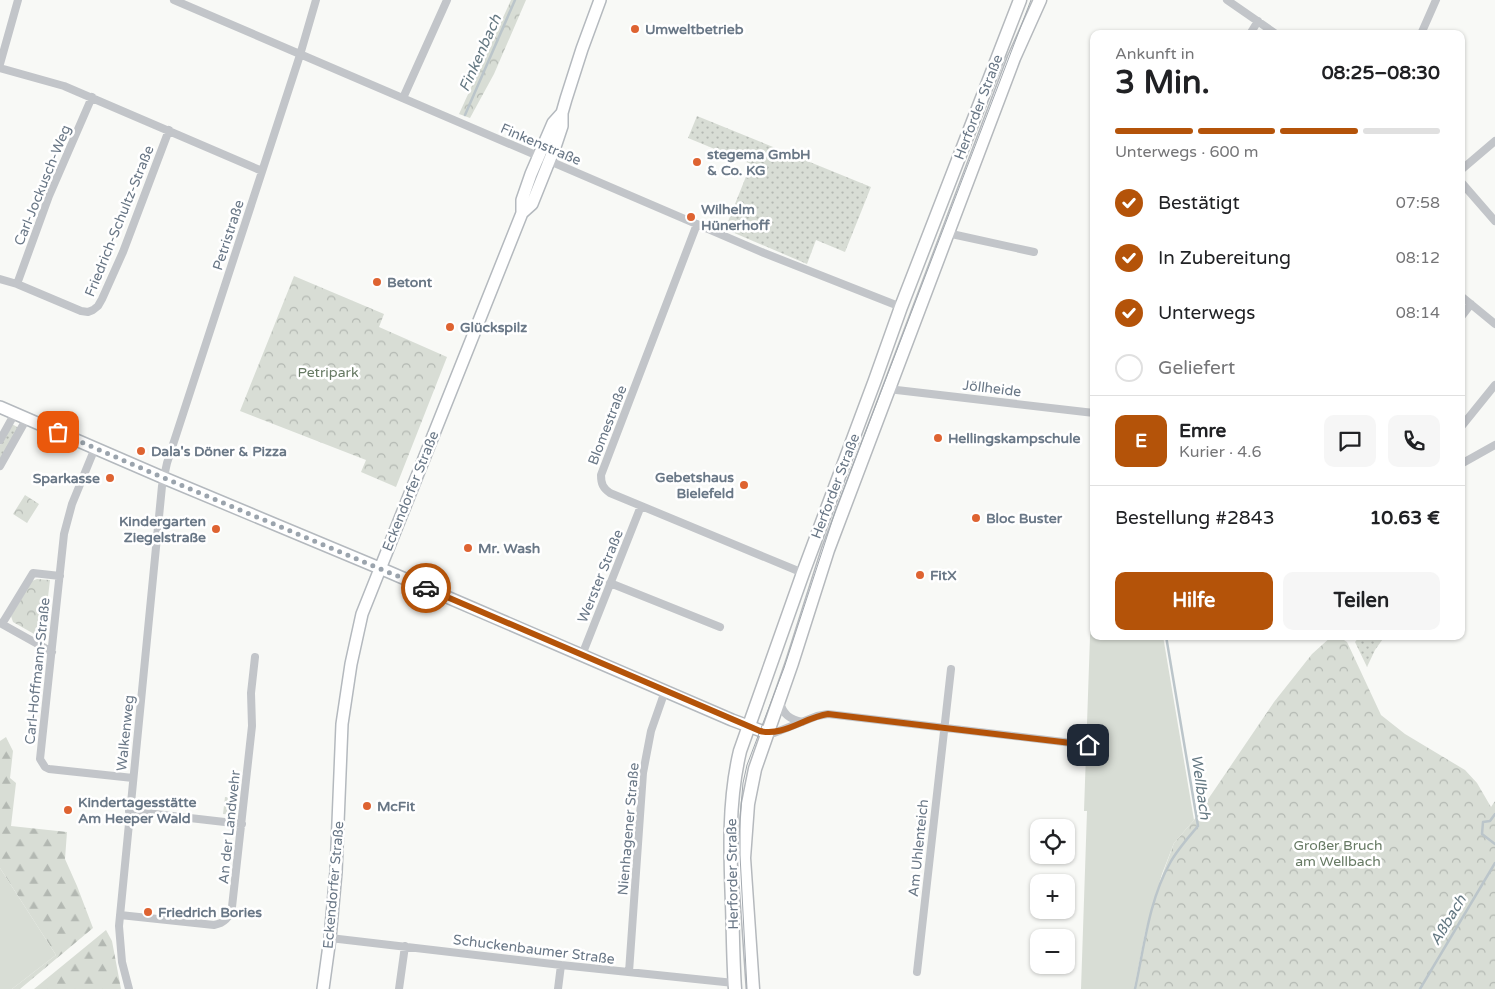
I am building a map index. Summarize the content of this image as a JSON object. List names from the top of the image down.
{
  "streets": {
    "main road": ["Herforder Straße"],
    "street": [
      "Finkenstraße",
      "Carl-Jockusch-Weg",
      "Friedrich-Schultz-Straße",
      "Petristraße",
      "Jöllheide",
      "Blomestraße",
      "Eckendorfer Straße",
      "Werster Straße",
      "Carl-Hoffmann-Straße",
      "Walkenweg",
      "An der Landwehr",
      "Nienhagener Straße",
      "Am Uhlenteich",
      "Schuckenbaumer Straße"
    ]
  },
  "crossings": [
    ["Herforder Straße", "Finkenstraße"],
    ["Herforder Straße", "Jöllheide"],
    ["Herforder Straße", "Blomestraße"],
    ["Herforder Straße", "Schuckenbaumer Straße"],
    ["Finkenstraße", "Petristraße"],
    ["Finkenstraße", "Blomestraße"],
    ["Finkenstraße", "Eckendorfer Straße"],
    ["Carl-Jockusch-Weg", "Friedrich-Schultz-Straße"],
    ["Petristraße", "Walkenweg"],
    ["Blomestraße", "Werster Straße"],
    ["Eckendorfer Straße", "Schuckenbaumer Straße"],
    ["Carl-Hoffmann-Straße", "Walkenweg"],
    ["Walkenweg", "An der Landwehr"],
    ["Nienhagener Straße", "Schuckenbaumer Straße"]
  ],
  "water": ["Finkenbach", "Wellbach", "Aßbach"],
  "parks": ["Petripark", "Großer Bruch am Wellbach"],
  "places": [
    "Umweltbetrieb",
    "stegema GmbH & Co. KG",
    "Wilhelm Hünerhoff",
    "Betont",
    "Glückspilz",
    "Hellingskampschule",
    "Dala's Döner & Pizza",
    "Sparkasse",
    "Gebetshaus Bielefeld",
    "Bloc Buster",
    "Kindergarten Ziegelstraße",
    "Mr. Wash",
    "FitX",
    "McFit",
    "Kindertagesstätte Am Heeper Wald",
    "Friedrich Bories"
  ],
  "page": {
    "heading": ["3 Min.", "Ankunft in", "08:25–08:30"],
    "panel": [
      "Emre",
      "Kurier · 4.6",
      "Bestellung #2843",
      "10.63 €"
    ],
    "bar": "Unterwegs · 600 m",
    "list": [
      ["Bestätigt", "07:58"],
      ["In Zubereitung", "08:12"],
      ["Unterwegs", "08:14"],
      "Geliefert"
    ],
    "round": "E",
    "buttons": ["Hilfe", "Teilen"],
    "map_buttons": ["+", "−"]
  }
}
